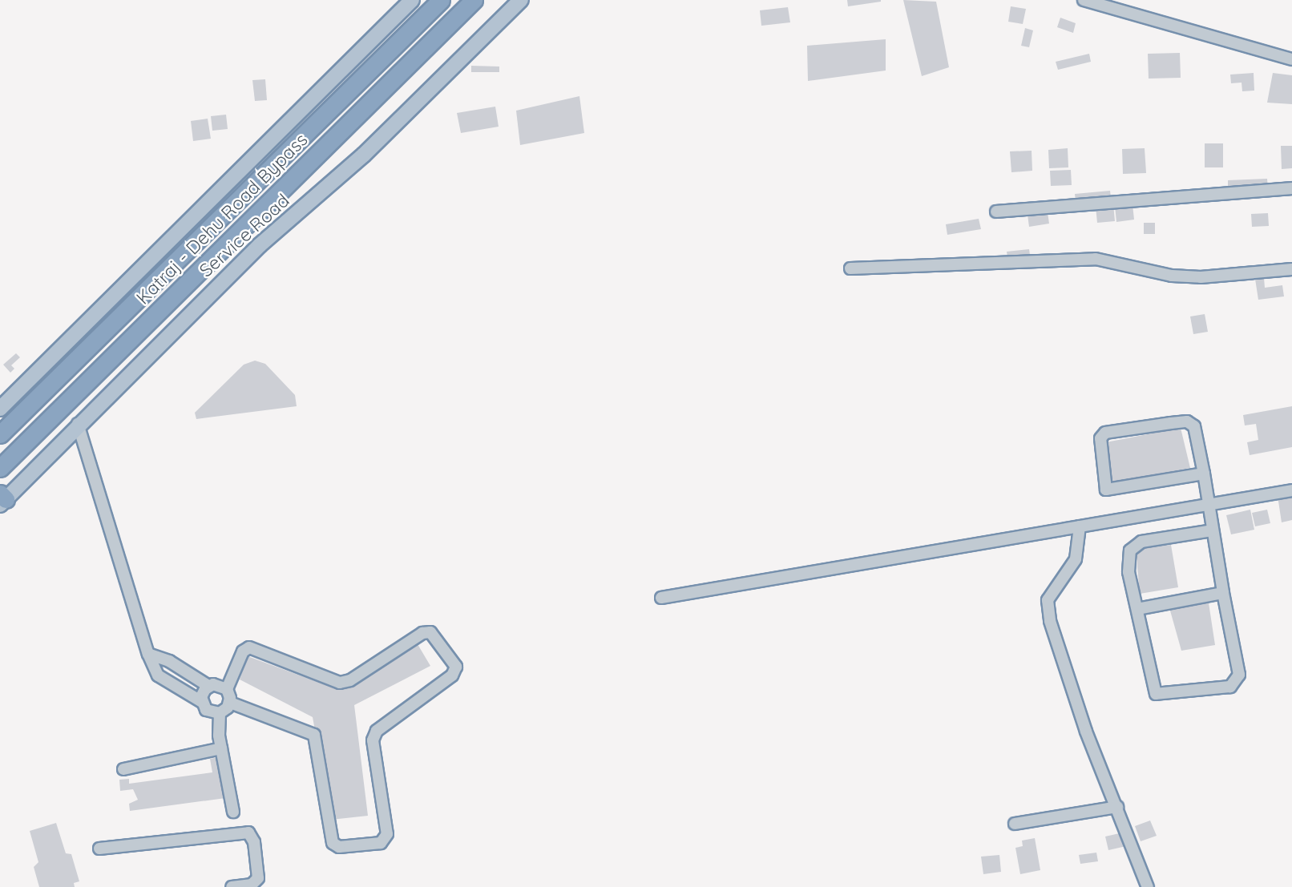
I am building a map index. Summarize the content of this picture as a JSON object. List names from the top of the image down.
{
  "streets": {
    "highway": ["Katraj - Dehu Road Bypass"],
    "main road": ["Service Road"]
  }
}
